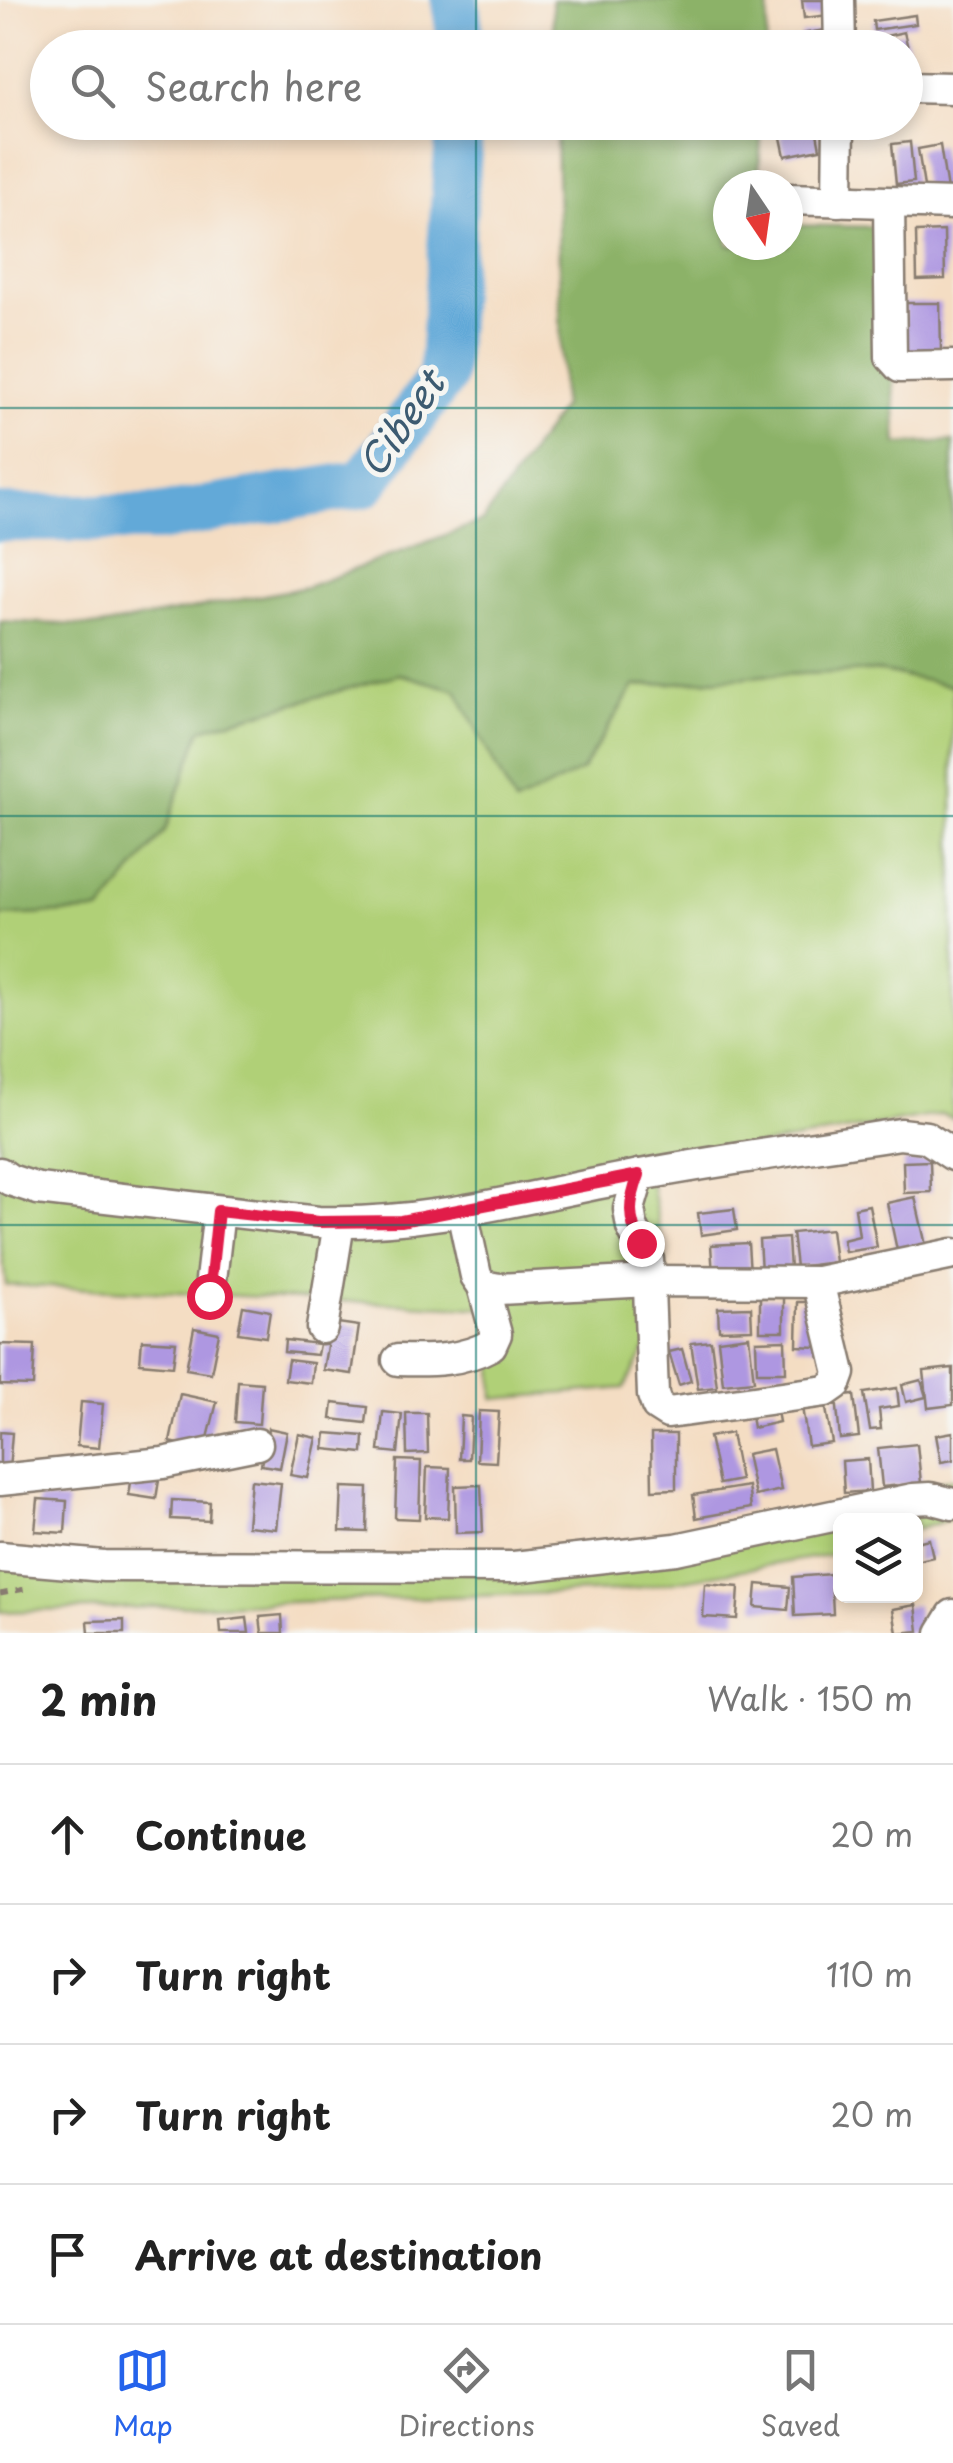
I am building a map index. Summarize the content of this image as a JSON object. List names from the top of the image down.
{
  "water": ["Cibeet"],
  "north": "bottom",
  "page": {
    "search": "Search here",
    "heading": ["2 min", "Walk · 150 m"],
    "list": [
      ["Continue", "20 m"],
      ["Turn right", "110 m"],
      ["Turn right", "20 m"],
      "Arrive at destination"
    ],
    "nav": ["Map", "Directions", "Saved"]
  }
}
